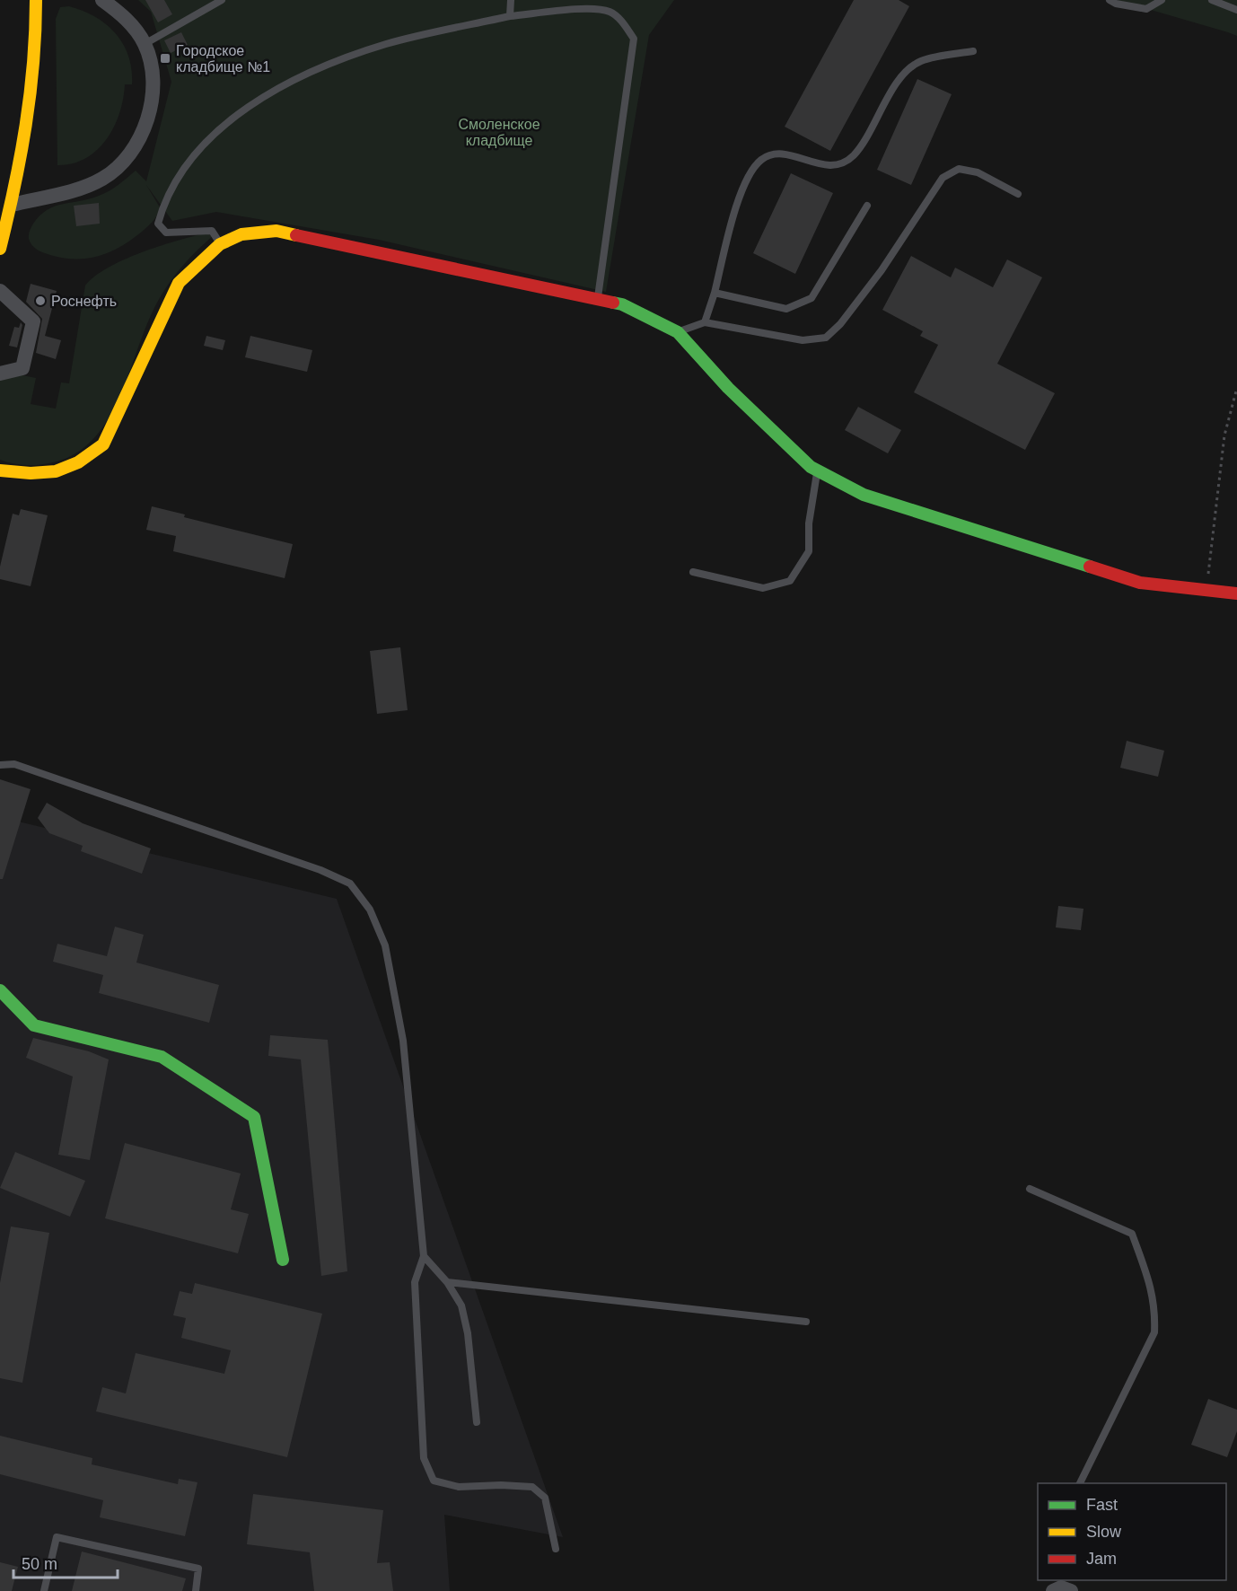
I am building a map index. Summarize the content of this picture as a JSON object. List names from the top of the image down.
{
  "parks": ["Смоленское кладбище"],
  "places": {
    "transit": ["Городское кладбище №1"],
    "other": ["Роснефть"]
  },
  "legend": ["Fast", "Slow", "Jam"],
  "scale_bar": "50 m"
}
